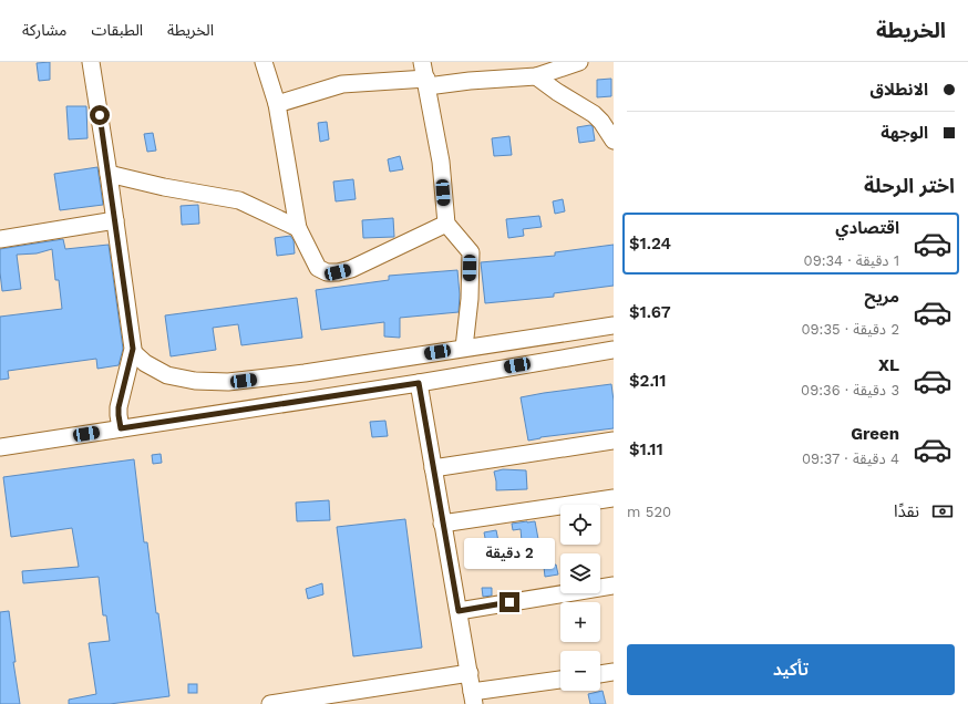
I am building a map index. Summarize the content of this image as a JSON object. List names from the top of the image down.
{
  "page": {
    "header": "الخريطة",
    "nav": ["الخريطة", "الطبقات", "مشاركة"],
    "banner": ["الانطلاق", "الوجهة"],
    "heading": "اختر الرحلة",
    "list": [
      {
        "name": "اقتصادي",
        "note": "1 دقيقة · 09:34",
        "value": "$1.24"
      },
      {
        "name": "مريح",
        "note": "2 دقيقة · 09:35",
        "value": "$1.67"
      },
      {
        "name": "XL",
        "note": "3 دقيقة · 09:36",
        "value": "$2.11"
      },
      {
        "name": "Green",
        "note": "4 دقيقة · 09:37",
        "value": "$1.11"
      }
    ],
    "pay": ["نقدًا", "520 m"],
    "map_buttons": ["+", "−"],
    "bubble": "2 دقيقة",
    "buttons": "تأكيد"
  }
}
